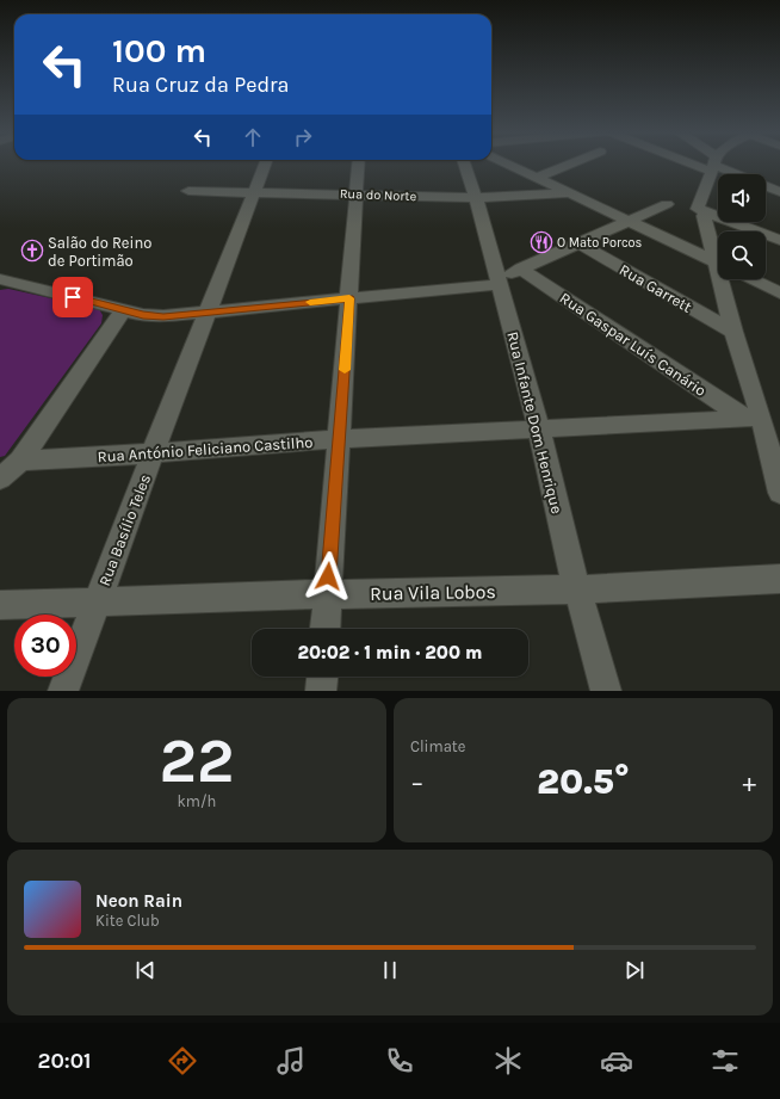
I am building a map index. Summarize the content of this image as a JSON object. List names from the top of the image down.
{
  "streets": {
    "street": [
      "Rua do Norte",
      "Rua Garrett",
      "Rua Gaspar Luís Canário",
      "Rua Infante Dom Henrique",
      "Rua António Feliciano Castilho",
      "Rua Basílio Teles",
      "Rua Vila Lobos"
    ]
  },
  "crossings": [
    ["Rua do Norte", "Rua Infante Dom Henrique"],
    ["Rua do Norte", "Rua Basílio Teles"],
    ["Rua Gaspar Luís Canário", "Rua António Feliciano Castilho"],
    ["Rua Infante Dom Henrique", "Rua António Feliciano Castilho"],
    ["Rua Infante Dom Henrique", "Rua Vila Lobos"],
    ["Rua António Feliciano Castilho", "Rua Basílio Teles"],
    ["Rua Basílio Teles", "Rua Vila Lobos"]
  ],
  "places": {
    "restaurant": ["O Mato Porcos"],
    "church": ["Salão do Reino de Portimão"]
  },
  "page": {
    "turn": ["100 m", "Rua Cruz da Pedra"],
    "limit": "30",
    "trip": "20:02 · 1 min · 200 m",
    "tile": [
      ["22", "km/h"],
      "Climate"
    ],
    "heat": ["−", "20.5°", "+"],
    "song": ["Neon Rain", "Kite Club"],
    "tabs": "20:01"
  }
}
